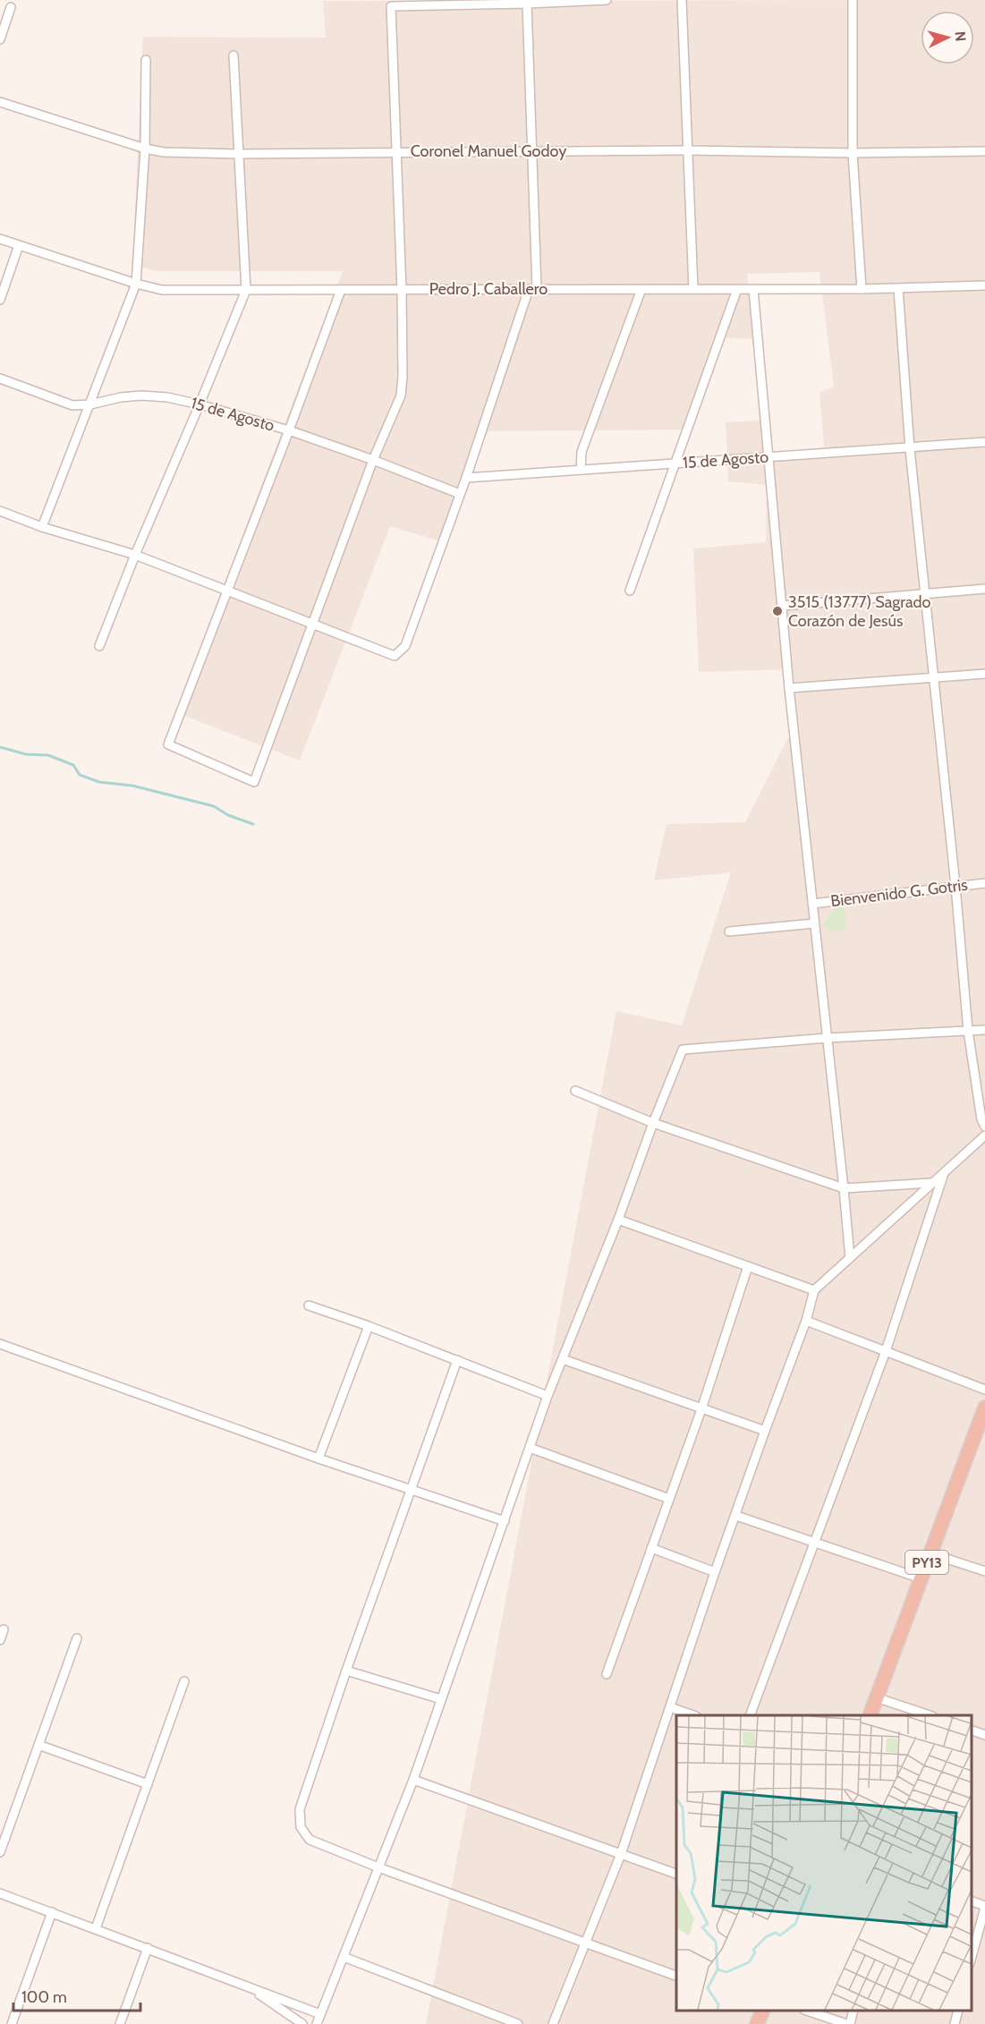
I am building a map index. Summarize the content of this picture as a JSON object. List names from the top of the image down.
{
  "streets": {
    "highway": ["PY13"],
    "street": [
      "Coronel Manuel Godoy",
      "Pedro J. Caballero",
      "15 de Agosto",
      "Bienvenido G. Gotris"
    ]
  },
  "places": ["3515 (13777) Sagrado Corazón de Jesús"],
  "scale_bar": "100 m",
  "north": "right"
}
